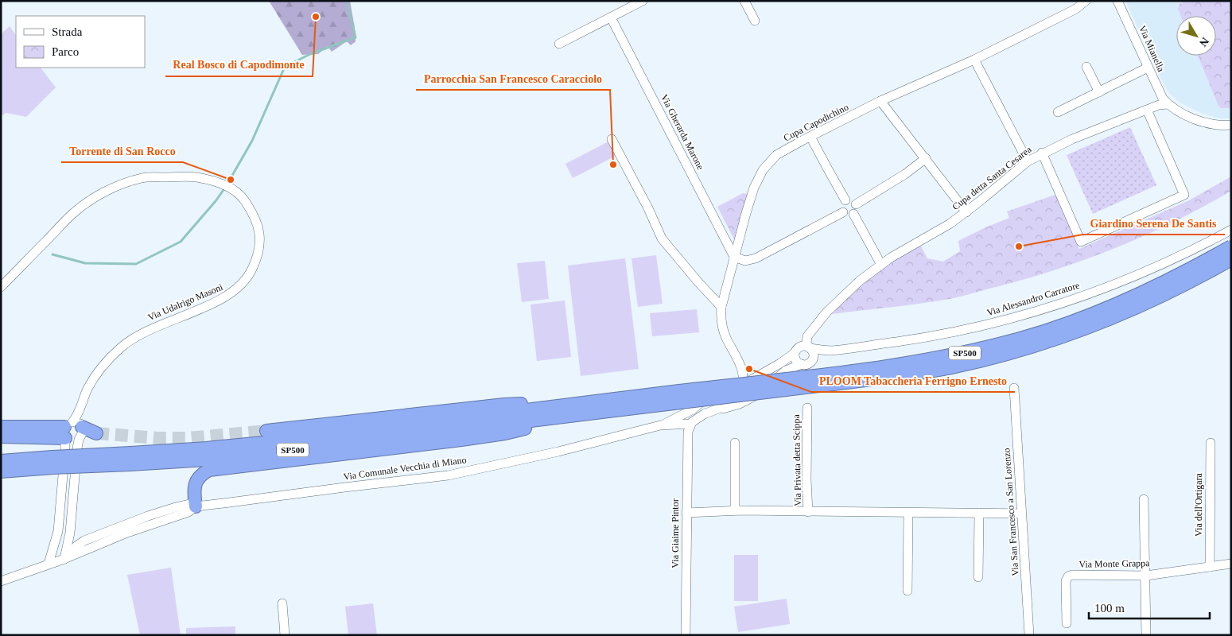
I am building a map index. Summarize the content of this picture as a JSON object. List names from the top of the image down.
{
  "streets": {
    "highway": ["SP500"],
    "street": [
      "Via Mianella",
      "Cupa Capodichino",
      "Via Gherarda Marone",
      "Cupa detta Santa Cesarea",
      "Via Alessandro Carratore",
      "Via Udalrigo Masoni",
      "Via Privata detta Scippa",
      "Via Comunale Vecchia di Miano",
      "Via dell'Ortigara",
      "Via San Francesco a San Lorenzo",
      "Via Giaime Pintor",
      "Via Monte Grappa"
    ]
  },
  "crossings": [
    ["Via Mianella", "Cupa detta Santa Cesarea"],
    ["Cupa Capodichino", "Via Gherarda Marone"],
    ["Cupa Capodichino", "Via Comunale Vecchia di Miano"],
    ["Cupa detta Santa Cesarea", "Via Alessandro Carratore"],
    ["Cupa detta Santa Cesarea", "Via Comunale Vecchia di Miano"],
    ["Via Alessandro Carratore", "Via Comunale Vecchia di Miano"],
    ["SP500", "Via Comunale Vecchia di Miano"],
    ["SP500", "Via Giaime Pintor"],
    ["Via Privata detta Scippa", "Via San Francesco a San Lorenzo"],
    ["Via Privata detta Scippa", "Via Giaime Pintor"],
    ["Via Comunale Vecchia di Miano", "Via Giaime Pintor"],
    ["Via dell'Ortigara", "Via Monte Grappa"]
  ],
  "places": [
    "Real Bosco di Capodimonte",
    "Parrocchia San Francesco Caracciolo",
    "Torrente di San Rocco",
    "Giardino Serena De Santis",
    "PLOOM Tabaccheria Ferrigno Ernesto"
  ],
  "legend": ["Strada", "Parco"],
  "scale_bar": "100 m",
  "north": "bottom right"
}
